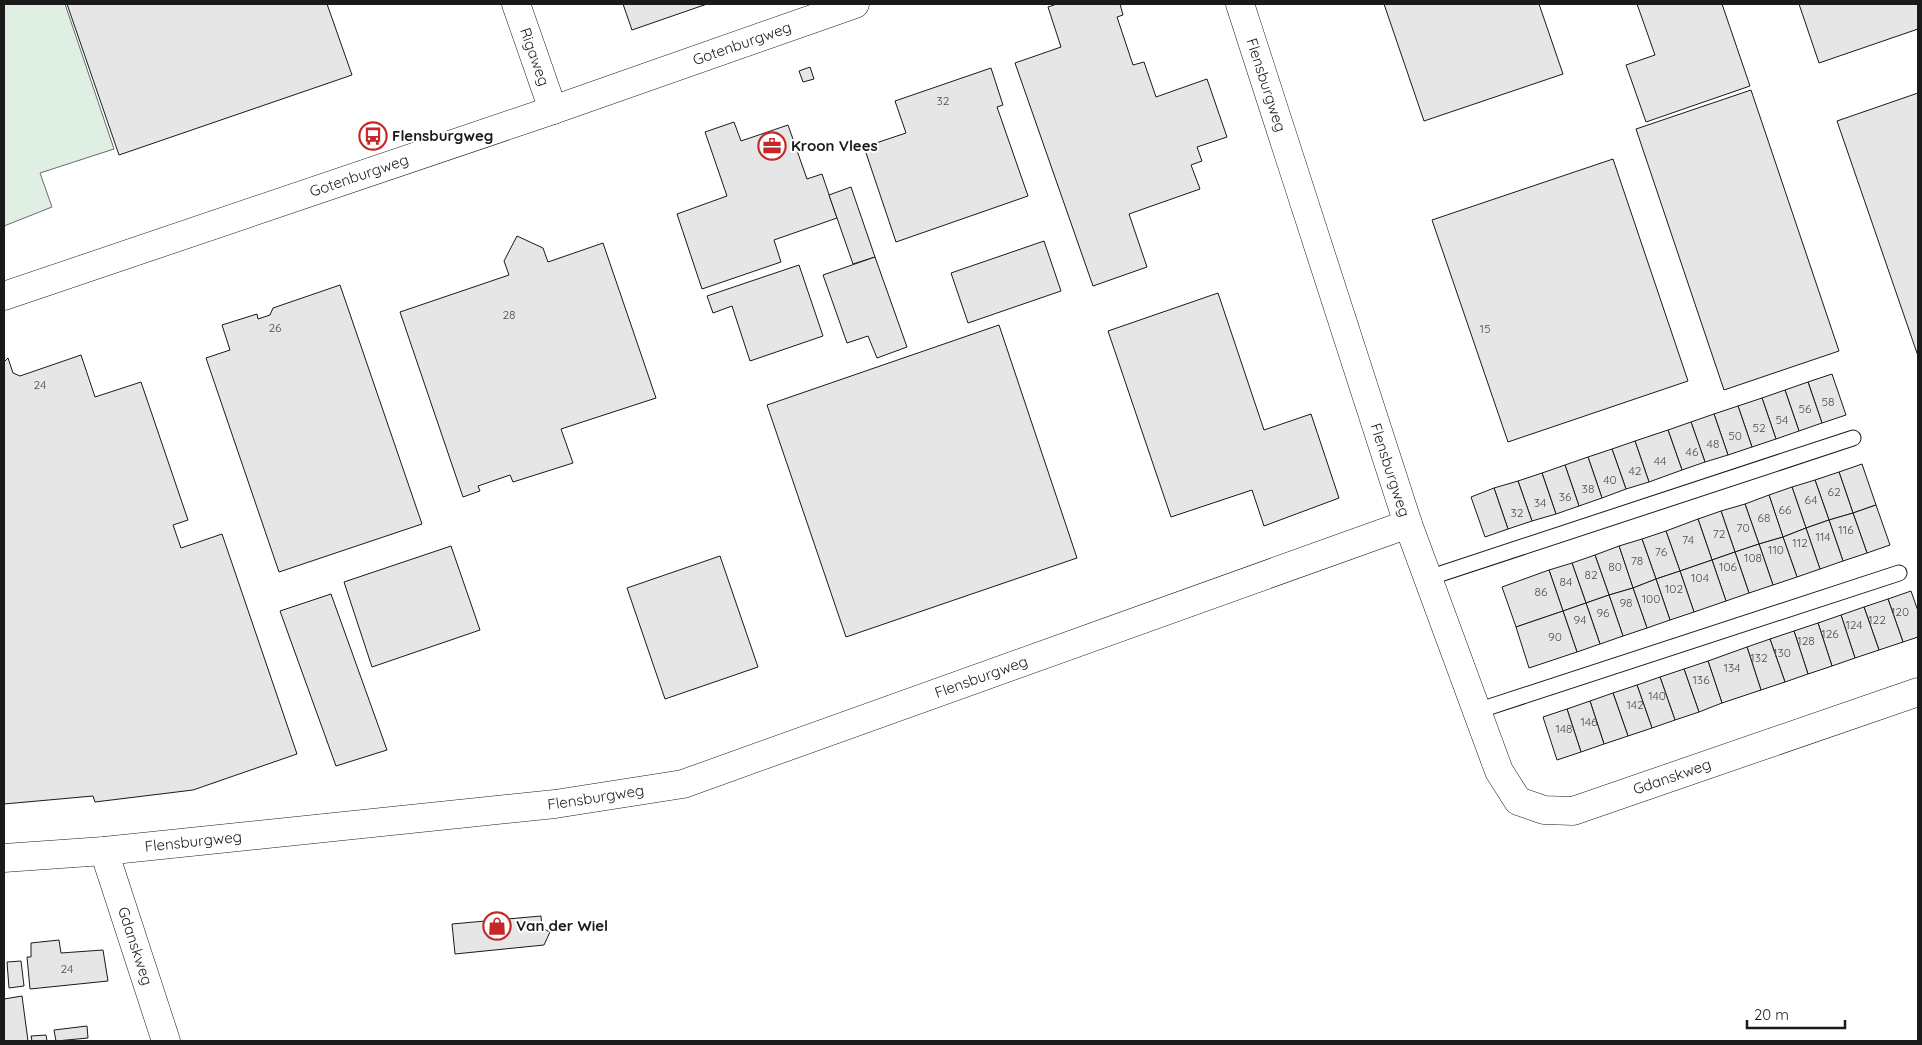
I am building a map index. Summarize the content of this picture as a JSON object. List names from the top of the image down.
{
  "streets": {
    "street": [
      "Gotenburgweg",
      "Rigaweg",
      "Flensburgweg",
      "Gdanskweg"
    ]
  },
  "crossings": [
    ["Gotenburgweg", "Rigaweg"],
    ["Flensburgweg", "Gdanskweg"]
  ],
  "places": {
    "bus stop": ["Flensburgweg"],
    "office": ["Kroon Vlees"],
    "shop": ["Van der Wiel"]
  },
  "house_numbers": [
    "32",
    "28",
    "26",
    "15",
    "24",
    "58",
    "56",
    "54",
    "52",
    "50",
    "48",
    "46",
    "44",
    "42",
    "40",
    "38",
    "62",
    "36",
    "64",
    "34",
    "66",
    "32",
    "68",
    "70",
    "116",
    "72",
    "114",
    "74",
    "112",
    "110",
    "76",
    "108",
    "78",
    "80",
    "106",
    "82",
    "104",
    "84",
    "102",
    "86",
    "100",
    "98",
    "120",
    "96",
    "94",
    "122",
    "124",
    "126",
    "90",
    "128",
    "130",
    "132",
    "134",
    "136",
    "140",
    "142",
    "146",
    "148",
    "24"
  ],
  "scale_bar": "20 m"
}
